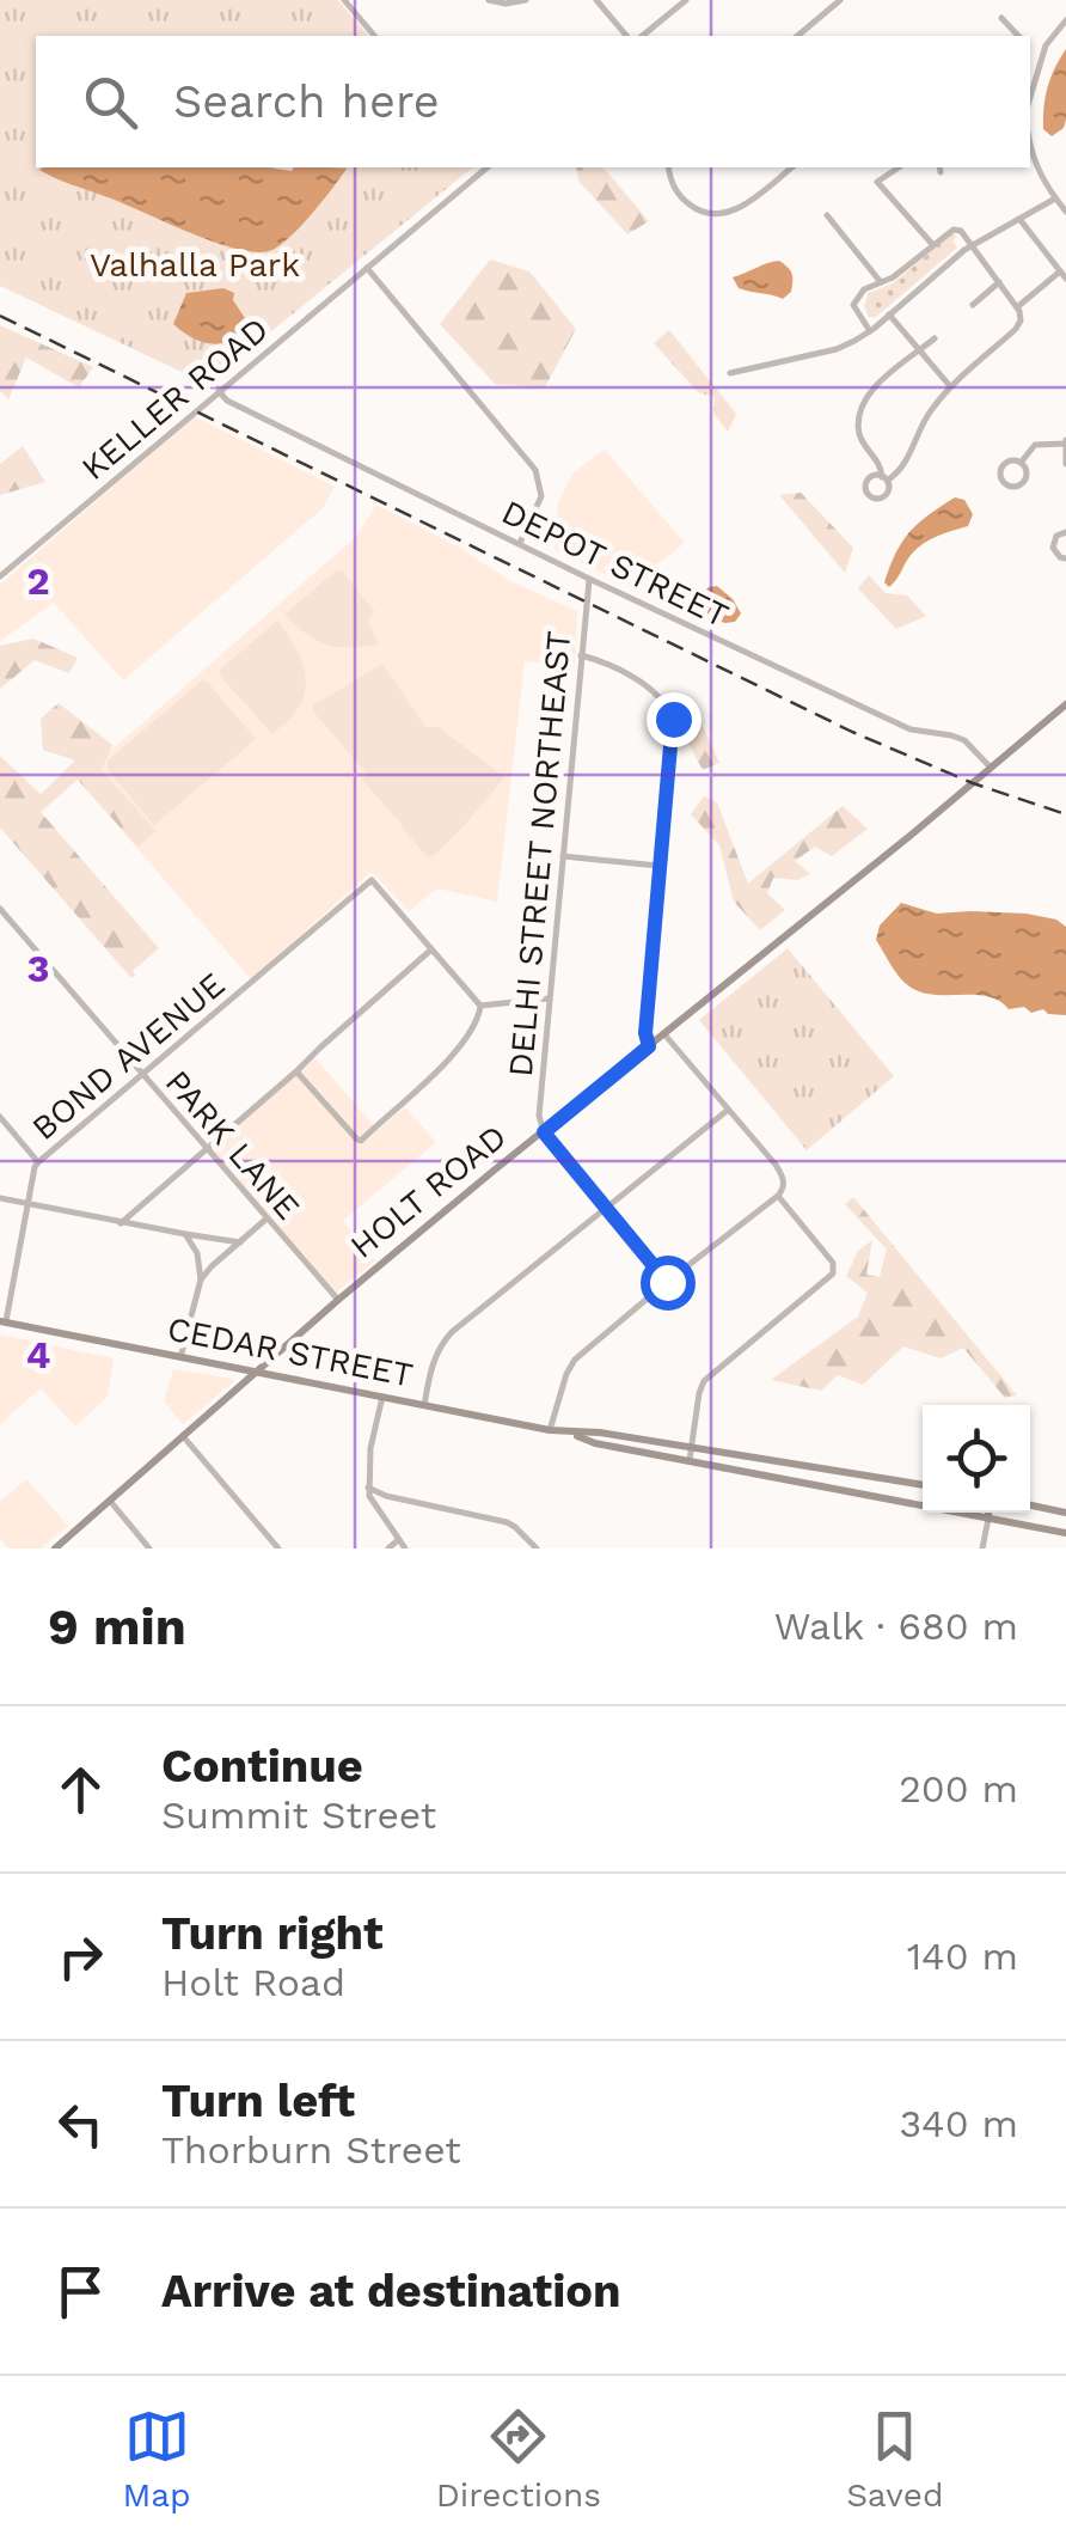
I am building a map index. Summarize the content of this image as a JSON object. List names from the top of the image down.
{
  "streets": {
    "main road": ["HOLT ROAD", "CEDAR STREET"],
    "street": [
      "KELLER ROAD",
      "DEPOT STREET",
      "DELHI STREET NORTHEAST",
      "BOND AVENUE",
      "PARK LANE"
    ]
  },
  "crossings": [
    ["KELLER ROAD", "DEPOT STREET"],
    ["DEPOT STREET", "DELHI STREET NORTHEAST"],
    ["DEPOT STREET", "HOLT ROAD"],
    ["DELHI STREET NORTHEAST", "HOLT ROAD"],
    ["BOND AVENUE", "PARK LANE"],
    ["BOND AVENUE", "CEDAR STREET"],
    ["PARK LANE", "HOLT ROAD"],
    ["HOLT ROAD", "CEDAR STREET"]
  ],
  "parks": ["Valhalla Park"],
  "page": {
    "search": "Search here",
    "heading": ["9 min", "Walk · 680 m"],
    "list": [
      ["Continue", "Summit Street", "200 m"],
      ["Turn right", "Holt Road", "140 m"],
      ["Turn left", "Thorburn Street", "340 m"],
      "Arrive at destination"
    ],
    "nav": ["Map", "Directions", "Saved"]
  },
  "grid": {
    "rows": ["2", "3", "4"]
  }
}
